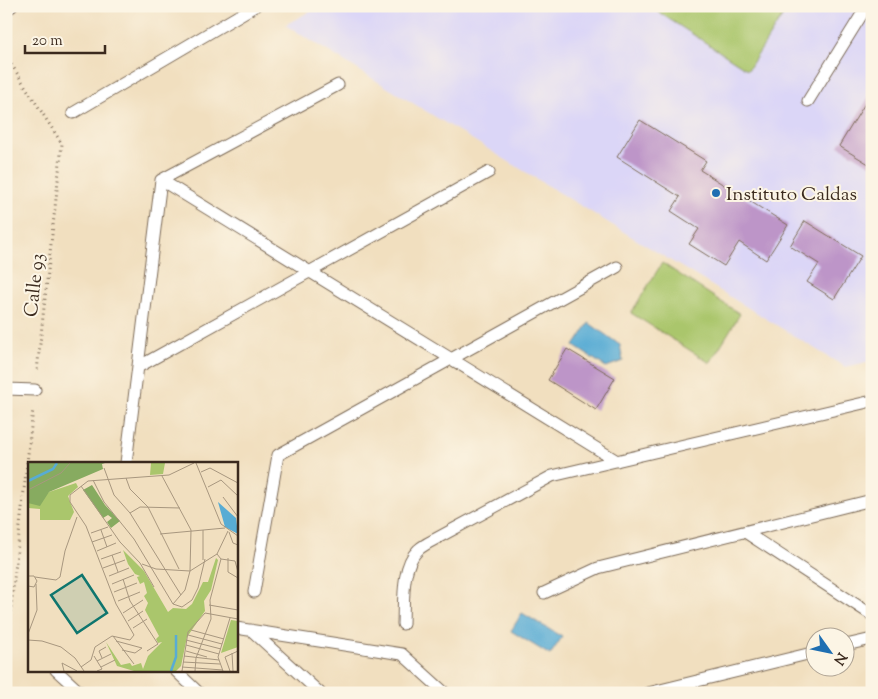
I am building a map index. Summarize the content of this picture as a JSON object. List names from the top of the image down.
{
  "streets": {
    "path": ["Calle 93"]
  },
  "places": ["Instituto Caldas"],
  "scale_bar": "20 m",
  "north": "bottom right"
}
